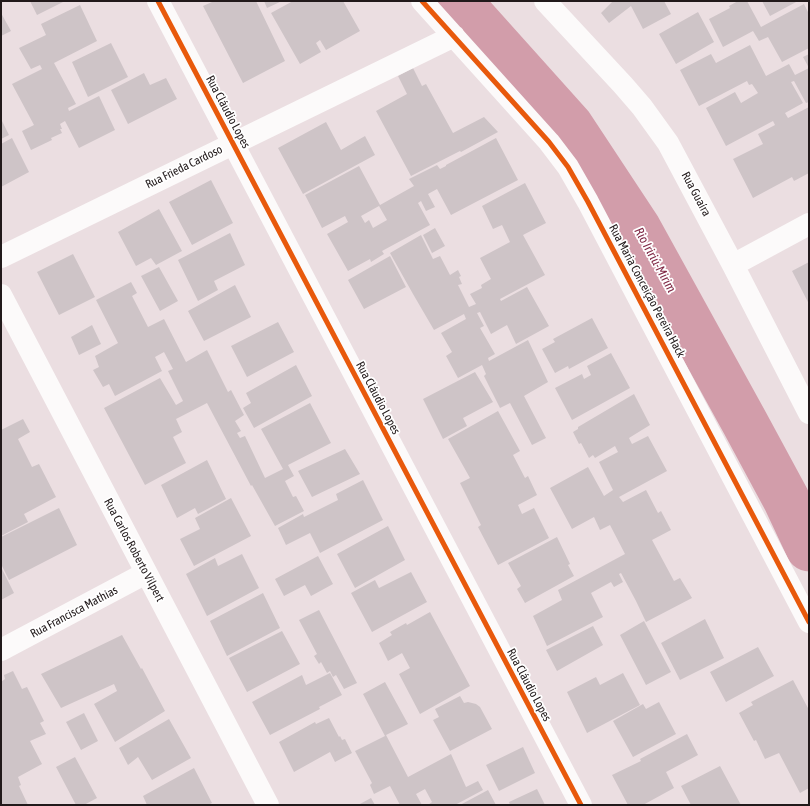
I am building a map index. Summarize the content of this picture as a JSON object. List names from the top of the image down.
{
  "streets": {
    "street": [
      "Rua Cláudio Lopes",
      "Rua Frieda Cardoso",
      "Rua Guaíra",
      "Rua Maria Conceição Pereira Hack",
      "Rua Carlos Roberto Vilpert",
      "Rua Francisca Mathias"
    ]
  },
  "crossings": [
    ["Rua Cláudio Lopes", "Rua Frieda Cardoso"],
    ["Rua Frieda Cardoso", "Rua Maria Conceição Pereira Hack"],
    ["Rua Carlos Roberto Vilpert", "Rua Francisca Mathias"]
  ],
  "water": ["Rio Iririú-Mirim"]
}
